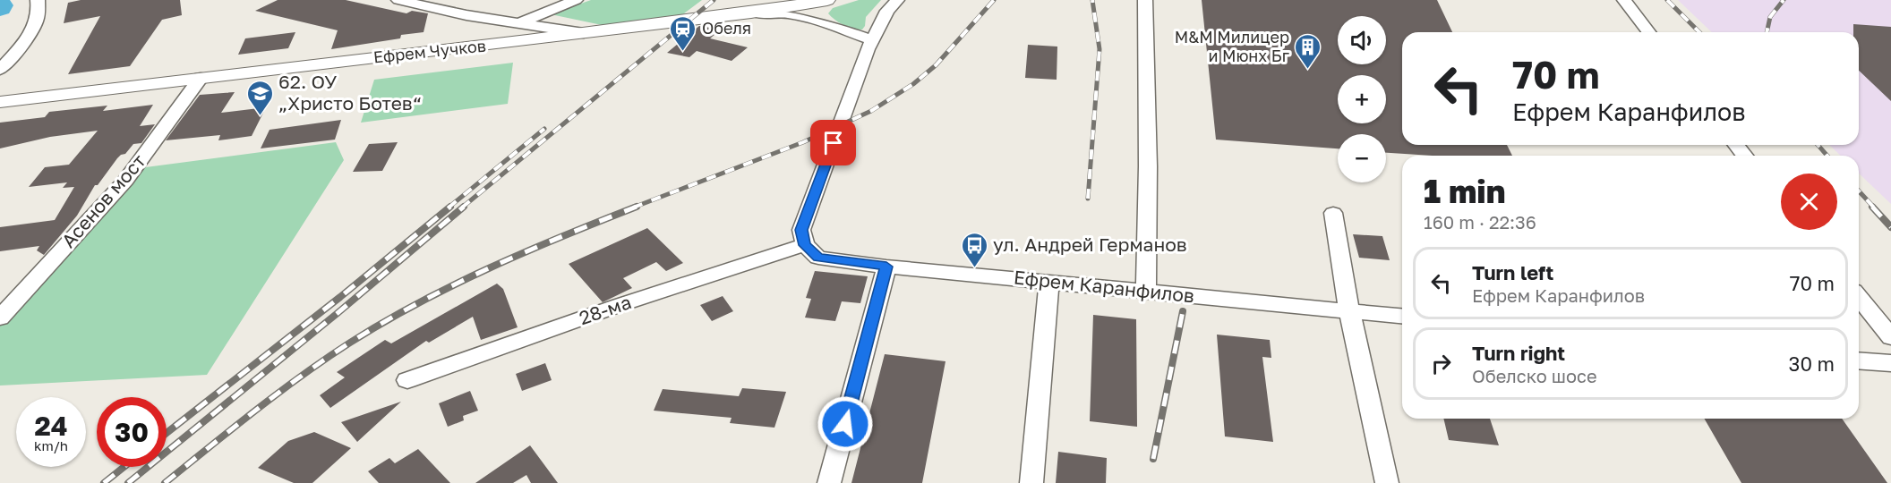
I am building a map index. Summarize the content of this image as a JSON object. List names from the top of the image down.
{
  "streets": {
    "street": [
      "Ефрем Чучков",
      "Асенов мост",
      "Ефрем Каранфилов",
      "28-ма"
    ]
  },
  "crossings": [
    ["Ефрем Чучков", "Асенов мост"],
    ["Ефрем Каранфилов", "28-ма"]
  ],
  "places": {
    "station": ["Обеля"],
    "building": ["М&M Mилицер и Мюнх Бг"],
    "school or university": ["62. ОУ „Христо Ботев“"],
    "bus stop": ["ул. Андрей Германов"]
  },
  "page": {
    "map_buttons": ["+", "−"],
    "turn": ["70 m", "Ефрем Каранфилов"],
    "heading": ["1 min", "160 m · 22:36"],
    "list": [
      {
        "name": "Turn left",
        "note": "Ефрем Каранфилов",
        "value": "70 m"
      },
      {
        "name": "Turn right",
        "note": "Обелско шосе",
        "value": "30 m"
      }
    ],
    "speed": "24 km/h",
    "limit": "30"
  }
}
